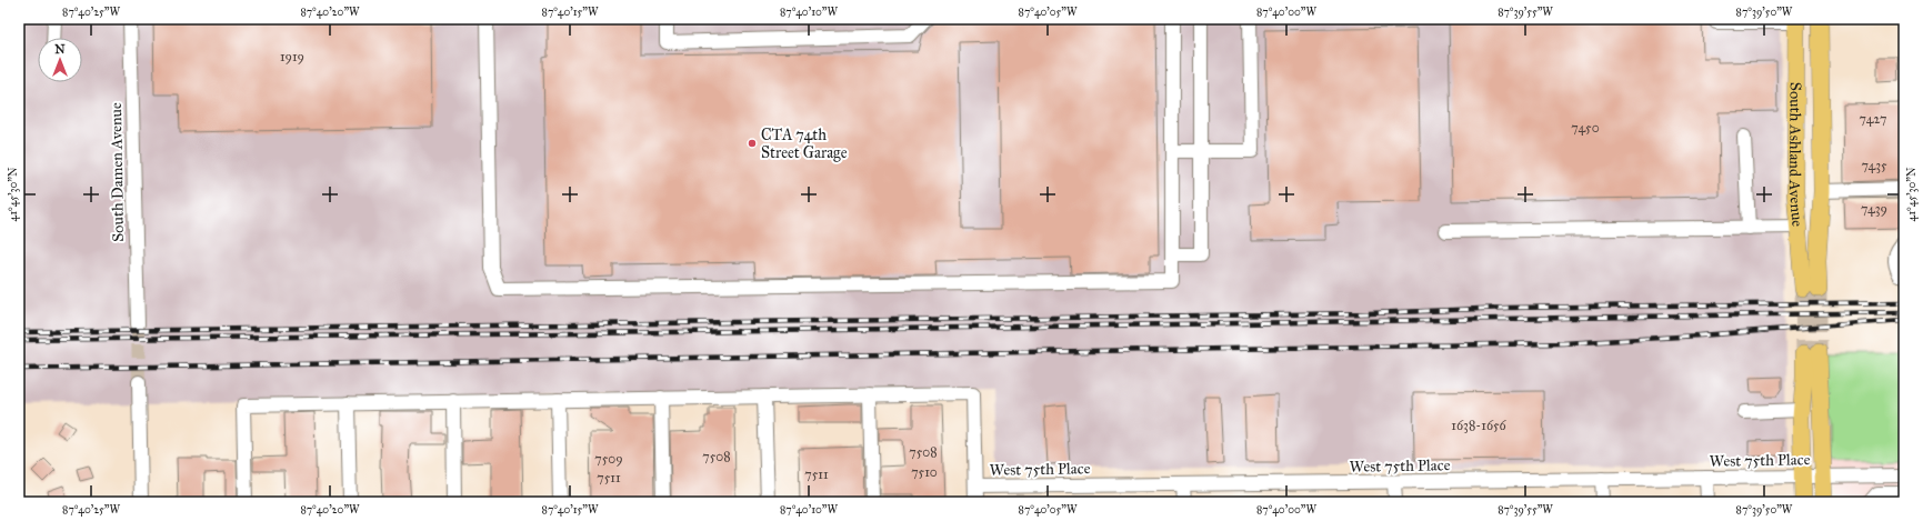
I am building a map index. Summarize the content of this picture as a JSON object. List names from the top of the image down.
{
  "streets": {
    "main road": ["South Ashland Avenue"],
    "street": ["South Damen Avenue", "West 75th Place"]
  },
  "places": ["CTA 74th Street Garage"],
  "house_numbers": [
    "1919",
    "7427",
    "7450",
    "7435",
    "7439",
    "1638-1656",
    "7508",
    "7508",
    "7509",
    "7510",
    "7511",
    "7511"
  ],
  "north": "top",
  "coordinates": [
    "87°40'25\"W",
    "87°40'20\"W",
    "87°40'15\"W",
    "87°40'10\"W",
    "87°40'05\"W",
    "87°40'00\"W",
    "87°39'55\"W",
    "87°39'50\"W",
    "41°45'30\"N"
  ]
}
